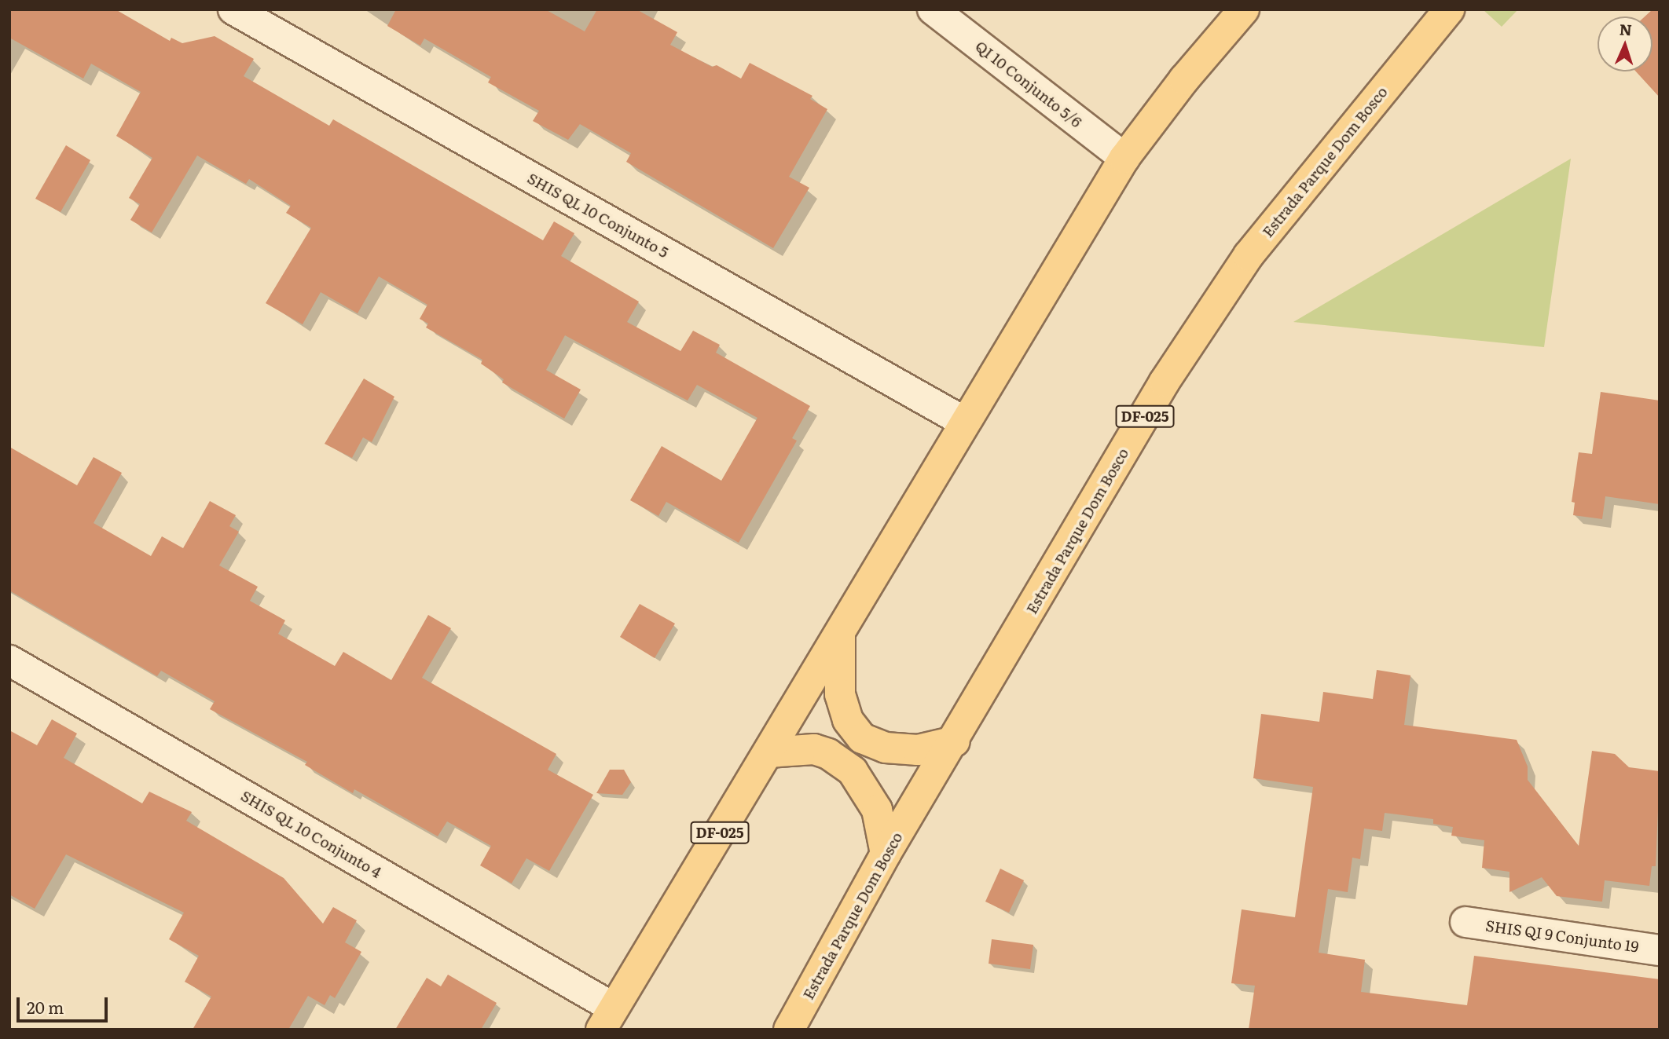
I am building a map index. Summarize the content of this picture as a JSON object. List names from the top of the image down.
{
  "streets": {
    "main road": ["Estrada Parque Dom Bosco", "DF-025"],
    "street": [
      "QI 10 Conjunto 5/6",
      "SHIS QL 10 Conjunto 5",
      "SHIS QL 10 Conjunto 4",
      "SHIS QI 9 Conjunto 19"
    ]
  },
  "crossings": [
    ["QI 10 Conjunto 5/6", "DF-025"],
    ["SHIS QL 10 Conjunto 5", "DF-025"],
    ["DF-025", "SHIS QL 10 Conjunto 4"]
  ],
  "scale_bar": "20 m",
  "north": "top"
}
